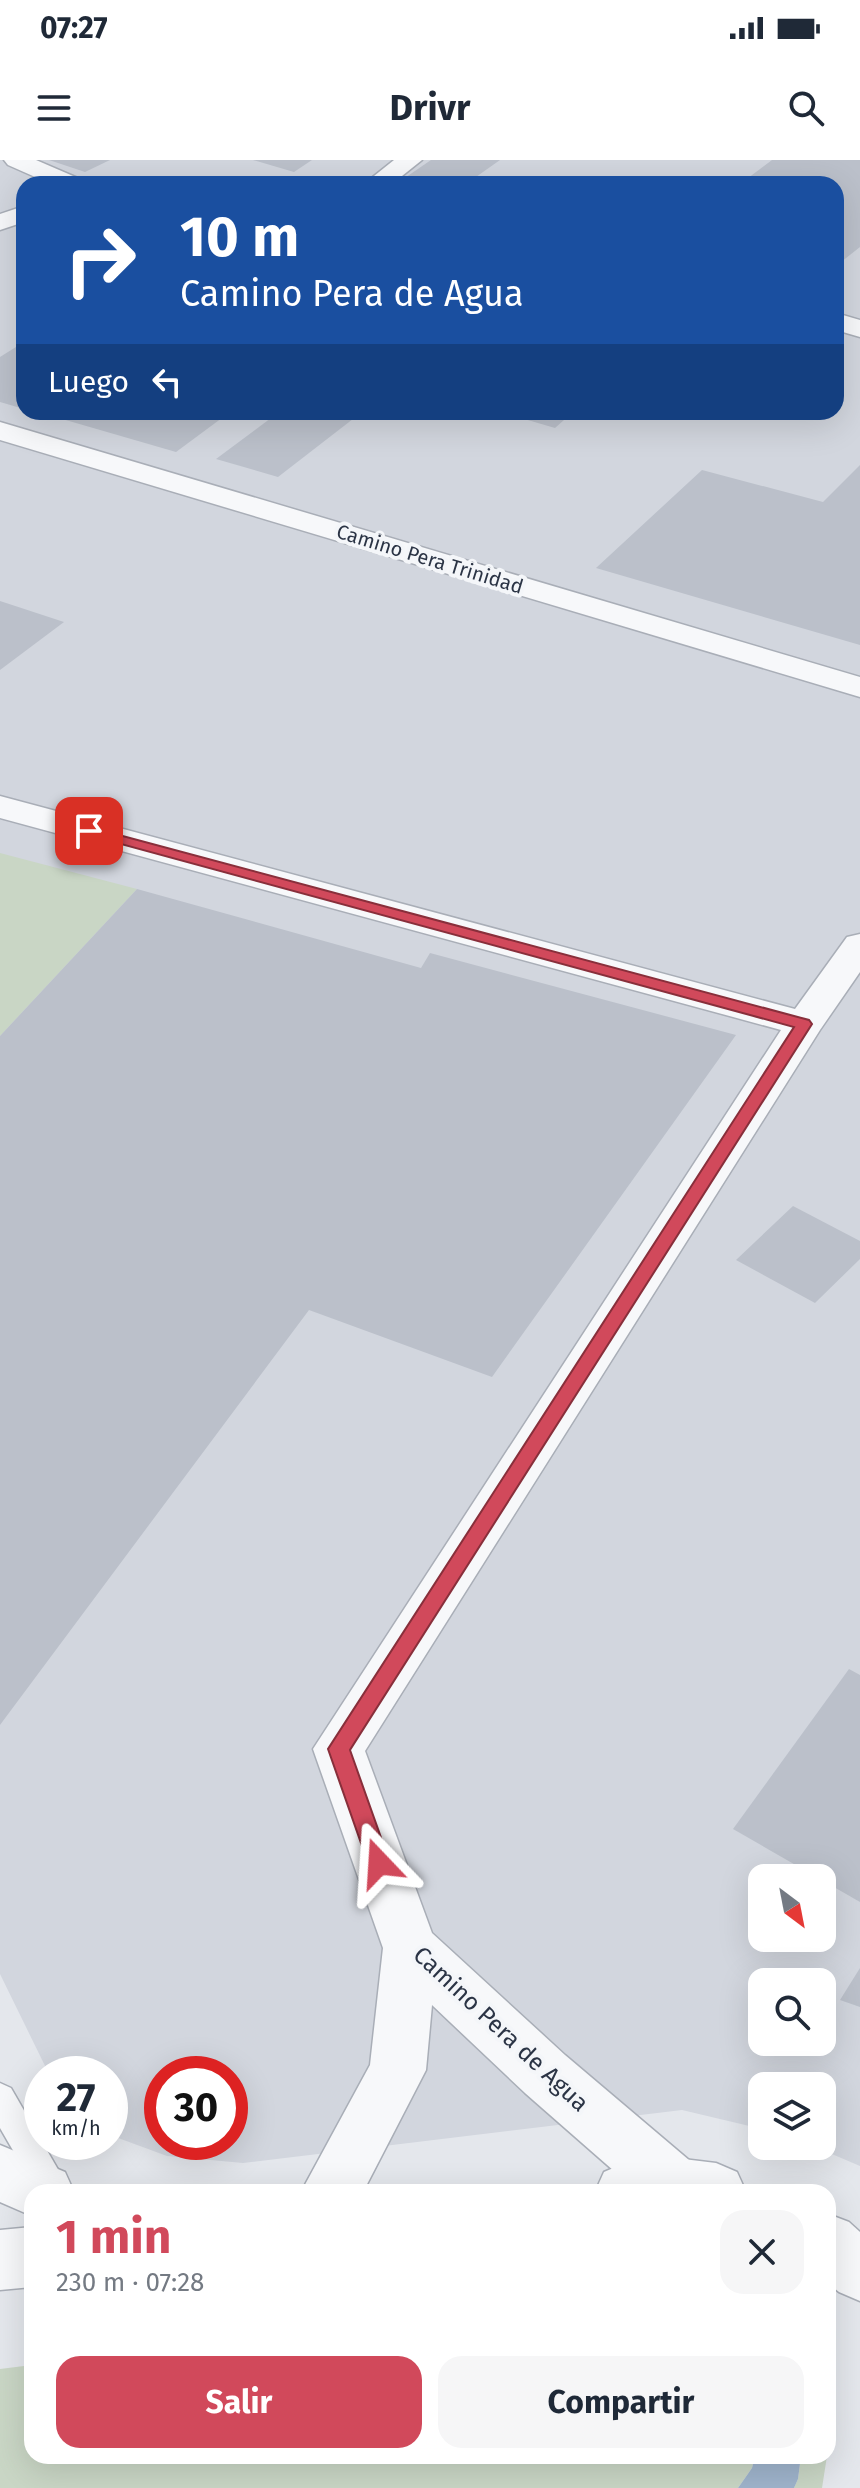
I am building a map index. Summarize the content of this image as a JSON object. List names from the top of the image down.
{
  "streets": {
    "street": ["Camino Pera Trinidad", "Camino Pera de Agua"]
  },
  "north": "bottom right",
  "page": {
    "status": "07:27",
    "header": "Drivr",
    "turn": ["10 m", "Camino Pera de Agua"],
    "then": "Luego",
    "speed": "27 km/h",
    "limit": "30",
    "heading": ["1 min", "230 m · 07:28"],
    "buttons": ["Salir", "Compartir"]
  }
}
